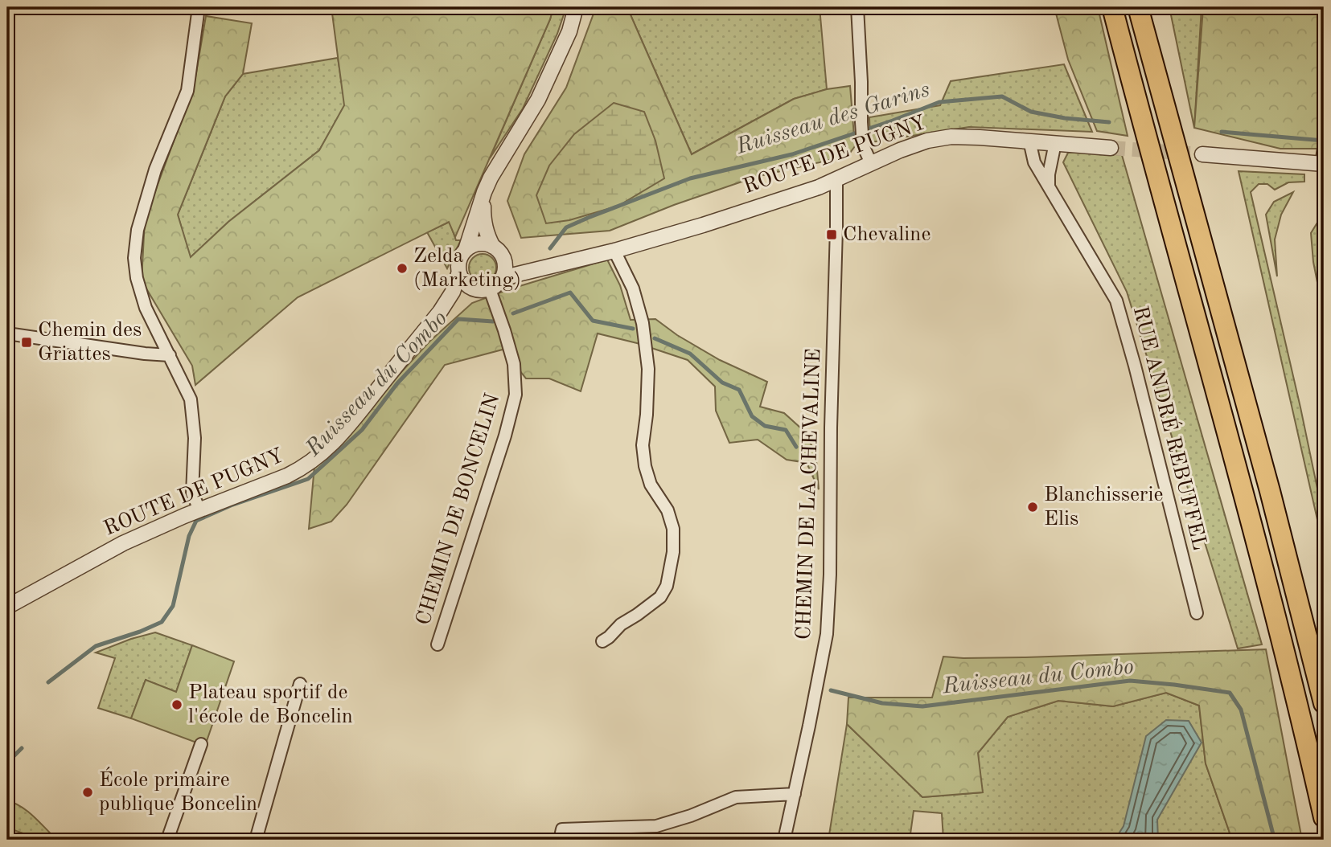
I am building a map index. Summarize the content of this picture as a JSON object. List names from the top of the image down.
{
  "streets": {
    "street": [
      "ROUTE DE PUGNY",
      "RUE ANDRÉ REBUFFEL",
      "CHEMIN DE LA CHEVALINE",
      "CHEMIN DE BONCELIN"
    ]
  },
  "crossings": [
    ["ROUTE DE PUGNY", "RUE ANDRÉ REBUFFEL"],
    ["ROUTE DE PUGNY", "CHEMIN DE LA CHEVALINE"],
    ["ROUTE DE PUGNY", "CHEMIN DE BONCELIN"]
  ],
  "water": ["Ruisseau des Garins", "Ruisseau du Combo"],
  "places": {
    "transit": ["Chevaline", "Chemin des Griattes"],
    "other": [
      "Zelda (Marketing)",
      "Blanchisserie Elis",
      "Plateau sportif de l'école de Boncelin",
      "École primaire publique Boncelin"
    ]
  }
}
